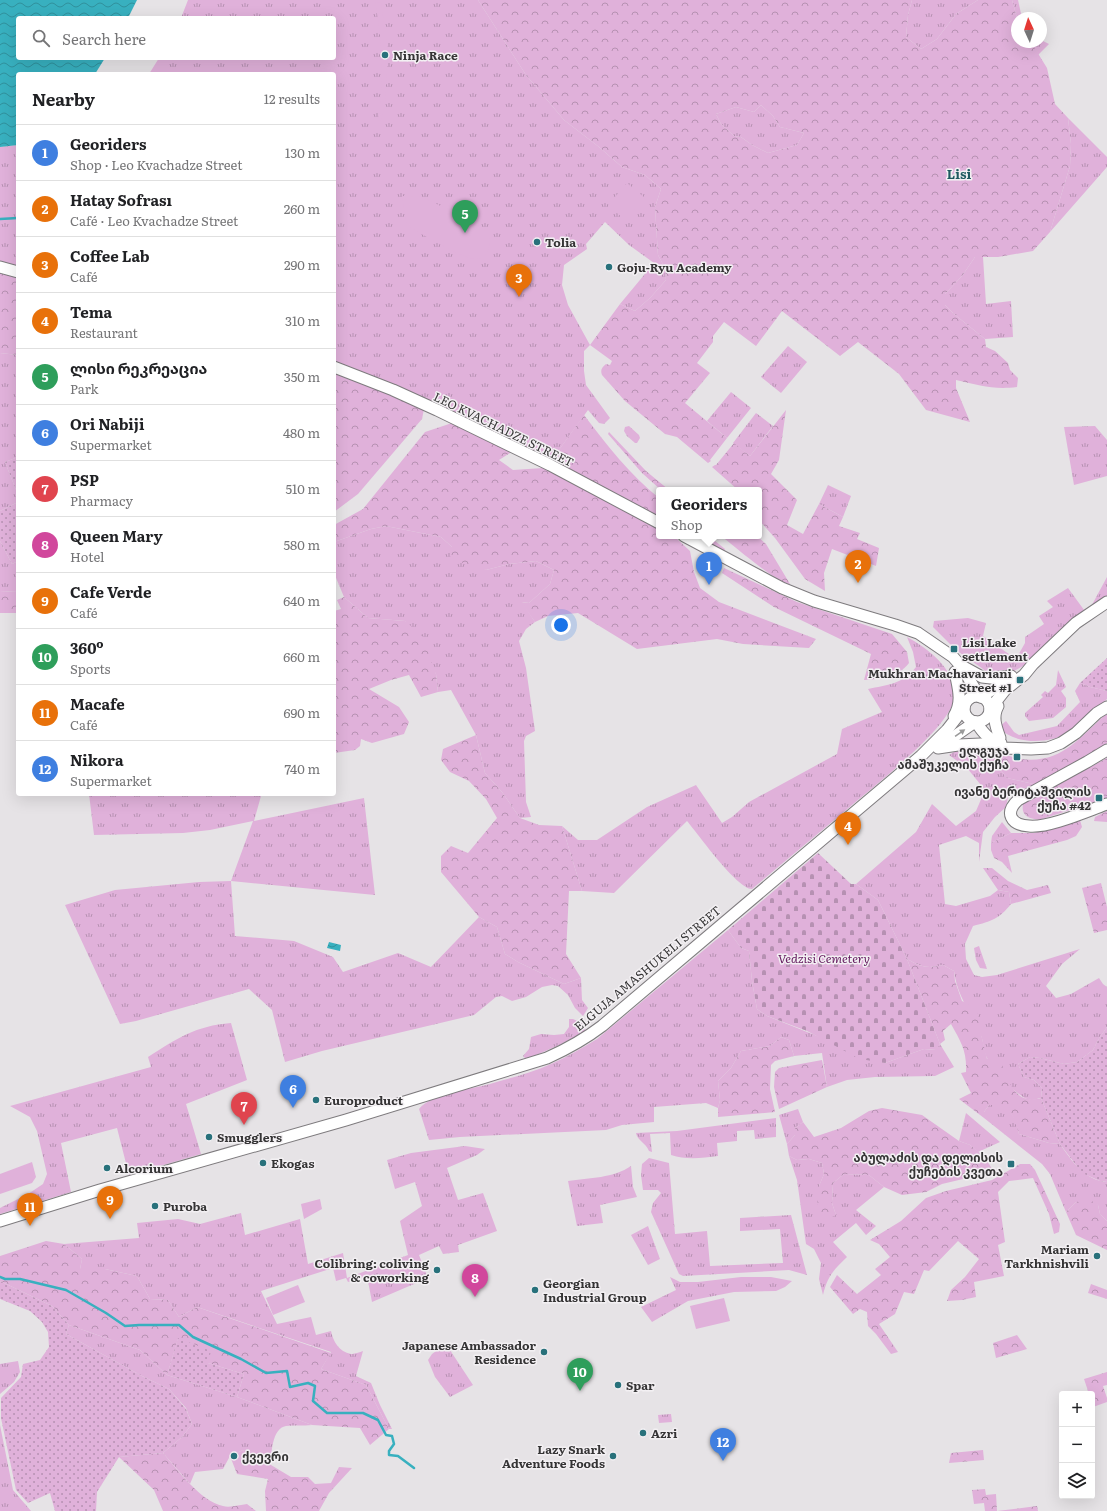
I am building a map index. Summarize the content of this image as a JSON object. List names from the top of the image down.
{
  "streets": {
    "main road": ["LEO KVACHADZE STREET", "ELGUJA AMASHUKELI STREET"]
  },
  "districts": ["Lisi"],
  "parks": ["Vedzisi Cemetery"],
  "places": {
    "other": [
      "Ninja Race",
      "Tolia",
      "Goju-Ryu Academy",
      "Europroduct",
      "Smugglers",
      "Ekogas",
      "Alcorium",
      "Puroba",
      "Mariam Tarkhnishvili",
      "Colibring: coliving & coworking",
      "Georgian Industrial Group",
      "Japanese Ambassador Residence",
      "Spar",
      "Azri",
      "ქვევრი",
      "Lazy Snark Adventure Foods"
    ],
    "transit": [
      "Lisi Lake settlement",
      "Mukhran Machavariani Street #1",
      "ელგუჯა ამაშუკელის ქუჩა",
      "ივანე ბერიტაშვილის ქუჩა #42",
      "აბულაძის და დელისის ქუჩების კვეთა"
    ]
  },
  "north": "top",
  "page": {
    "search": "Search here",
    "heading": ["Nearby", "12 results"],
    "list": [
      {
        "mark": "1",
        "name": "Georiders",
        "note": "Shop · Leo Kvachadze Street",
        "value": "130 m"
      },
      {
        "mark": "2",
        "name": "Hatay Sofrası",
        "note": "Café · Leo Kvachadze Street",
        "value": "260 m"
      },
      {
        "mark": "3",
        "name": "Coffee Lab",
        "note": "Café",
        "value": "290 m"
      },
      {
        "mark": "4",
        "name": "Tema",
        "note": "Restaurant",
        "value": "310 m"
      },
      {
        "mark": "5",
        "name": "ლისი რეკრეაცია",
        "note": "Park",
        "value": "350 m"
      },
      {
        "mark": "6",
        "name": "Ori Nabiji",
        "note": "Supermarket",
        "value": "480 m"
      },
      {
        "mark": "7",
        "name": "PSP",
        "note": "Pharmacy",
        "value": "510 m"
      },
      {
        "mark": "8",
        "name": "Queen Mary",
        "note": "Hotel",
        "value": "580 m"
      },
      {
        "mark": "9",
        "name": "Cafe Verde",
        "note": "Café",
        "value": "640 m"
      },
      {
        "mark": "10",
        "name": "360⁰",
        "note": "Sports",
        "value": "660 m"
      },
      {
        "mark": "11",
        "name": "Macafe",
        "note": "Café",
        "value": "690 m"
      },
      {
        "mark": "12",
        "name": "Nikora",
        "note": "Supermarket",
        "value": "740 m"
      }
    ],
    "pins": [
      "5",
      "3",
      "2",
      "1",
      "4",
      "6",
      "7",
      "9",
      "11",
      "8",
      "10",
      "12"
    ],
    "popup": ["Georiders", "Shop"],
    "map_buttons": ["+", "−"]
  }
}
